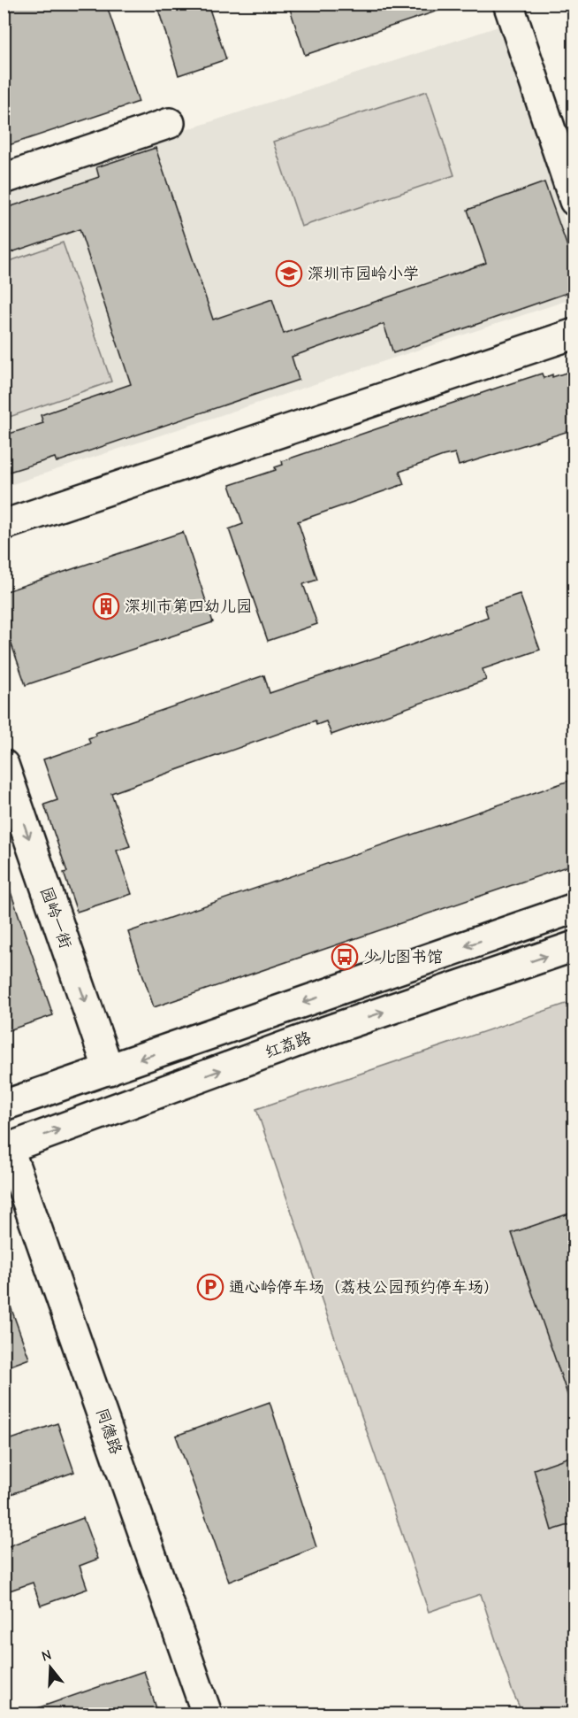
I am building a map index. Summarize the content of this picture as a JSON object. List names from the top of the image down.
{
  "streets": {
    "street": ["园岭一街", "红荔路", "同德路"]
  },
  "crossings": [
    ["红荔路", "同德路"]
  ],
  "one_way": ["园岭一街"],
  "places": {
    "school or university": ["深圳市园岭小学"],
    "building": ["深圳市第四幼儿园"],
    "bus stop": ["少儿图书馆"],
    "parking": ["通心岭停车场（荔枝公园预约停车场）"]
  },
  "north": "top"
}
